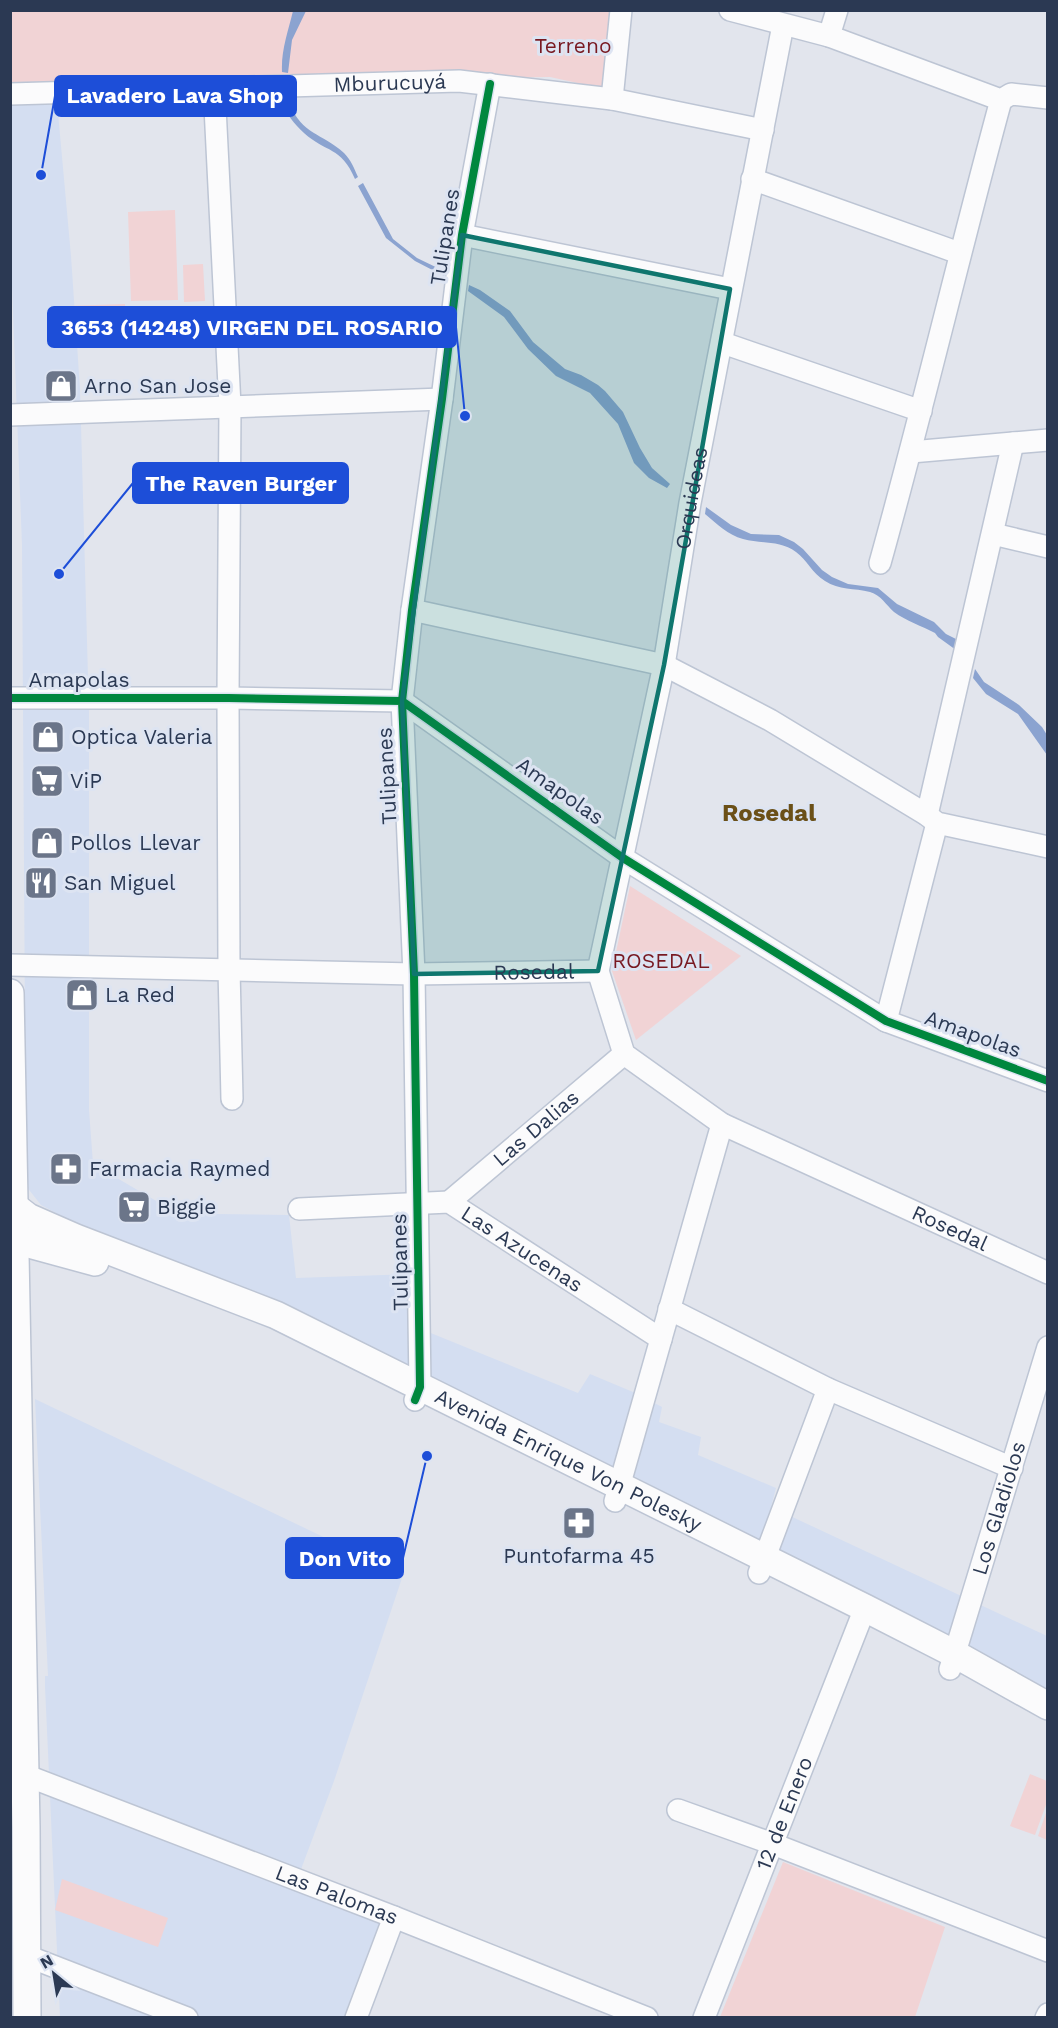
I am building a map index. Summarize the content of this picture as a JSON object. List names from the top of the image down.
{
  "streets": {
    "main road": ["Avenida Enrique Von Polesky"],
    "street": [
      "Mburucuyá",
      "Tulipanes",
      "Orquideas",
      "Amapolas",
      "Rosedal",
      "Las Dalias",
      "Las Azucenas",
      "Los Gladiolos",
      "12 de Enero",
      "Las Palomas"
    ]
  },
  "crossings": [
    ["Mburucuyá", "Tulipanes"],
    ["Mburucuyá", "Orquideas"],
    ["Tulipanes", "Amapolas"],
    ["Tulipanes", "Rosedal"],
    ["Tulipanes", "Las Azucenas"],
    ["Tulipanes", "Avenida Enrique Von Polesky"],
    ["Orquideas", "Amapolas"],
    ["Orquideas", "Rosedal"],
    ["Rosedal", "Las Dalias"],
    ["Las Dalias", "Las Azucenas"],
    ["Avenida Enrique Von Polesky", "Los Gladiolos"],
    ["Avenida Enrique Von Polesky", "12 de Enero"]
  ],
  "districts": ["Rosedal"],
  "parks": ["Terreno", "ROSEDAL"],
  "places": {
    "other": [
      "Lavadero Lava Shop",
      "3653 (14248) VIRGEN DEL ROSARIO",
      "The Raven Burger",
      "Don Vito"
    ],
    "shop": [
      "Arno San Jose",
      "Optica Valeria",
      "Pollos Llevar",
      "La Red"
    ],
    "supermarket": ["ViP", "Biggie"],
    "restaurant": ["San Miguel"],
    "pharmacy": ["Farmacia Raymed", "Puntofarma 45"]
  },
  "north": "top left"
}
